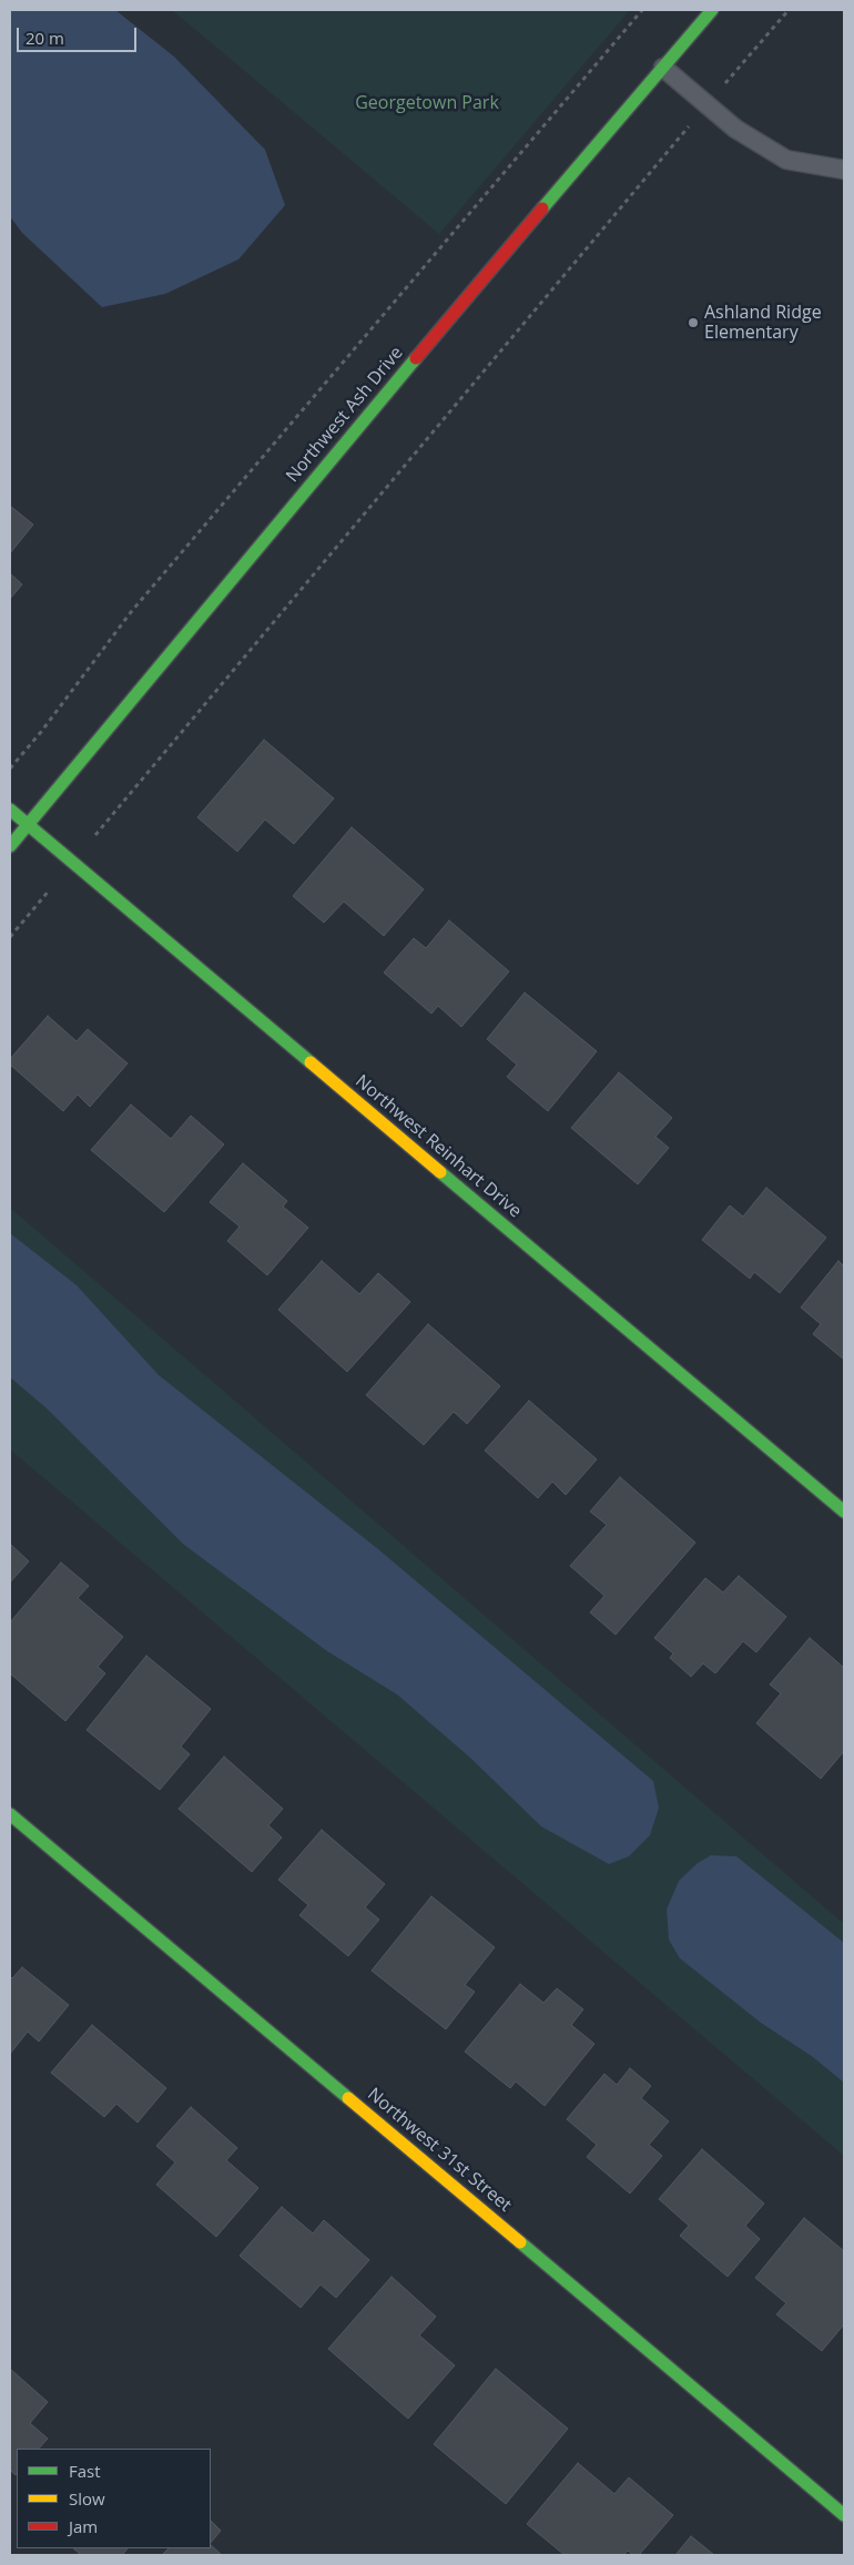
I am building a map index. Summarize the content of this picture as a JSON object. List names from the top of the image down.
{
  "streets": {
    "street": ["Northwest Ash Drive", "Northwest Reinhart Drive", "Northwest 31st Street"]
  },
  "crossings": [
    ["Northwest Ash Drive", "Northwest Reinhart Drive"]
  ],
  "parks": ["Georgetown Park"],
  "places": ["Ashland Ridge Elementary"],
  "legend": ["Fast", "Slow", "Jam"],
  "scale_bar": "20 m"
}
